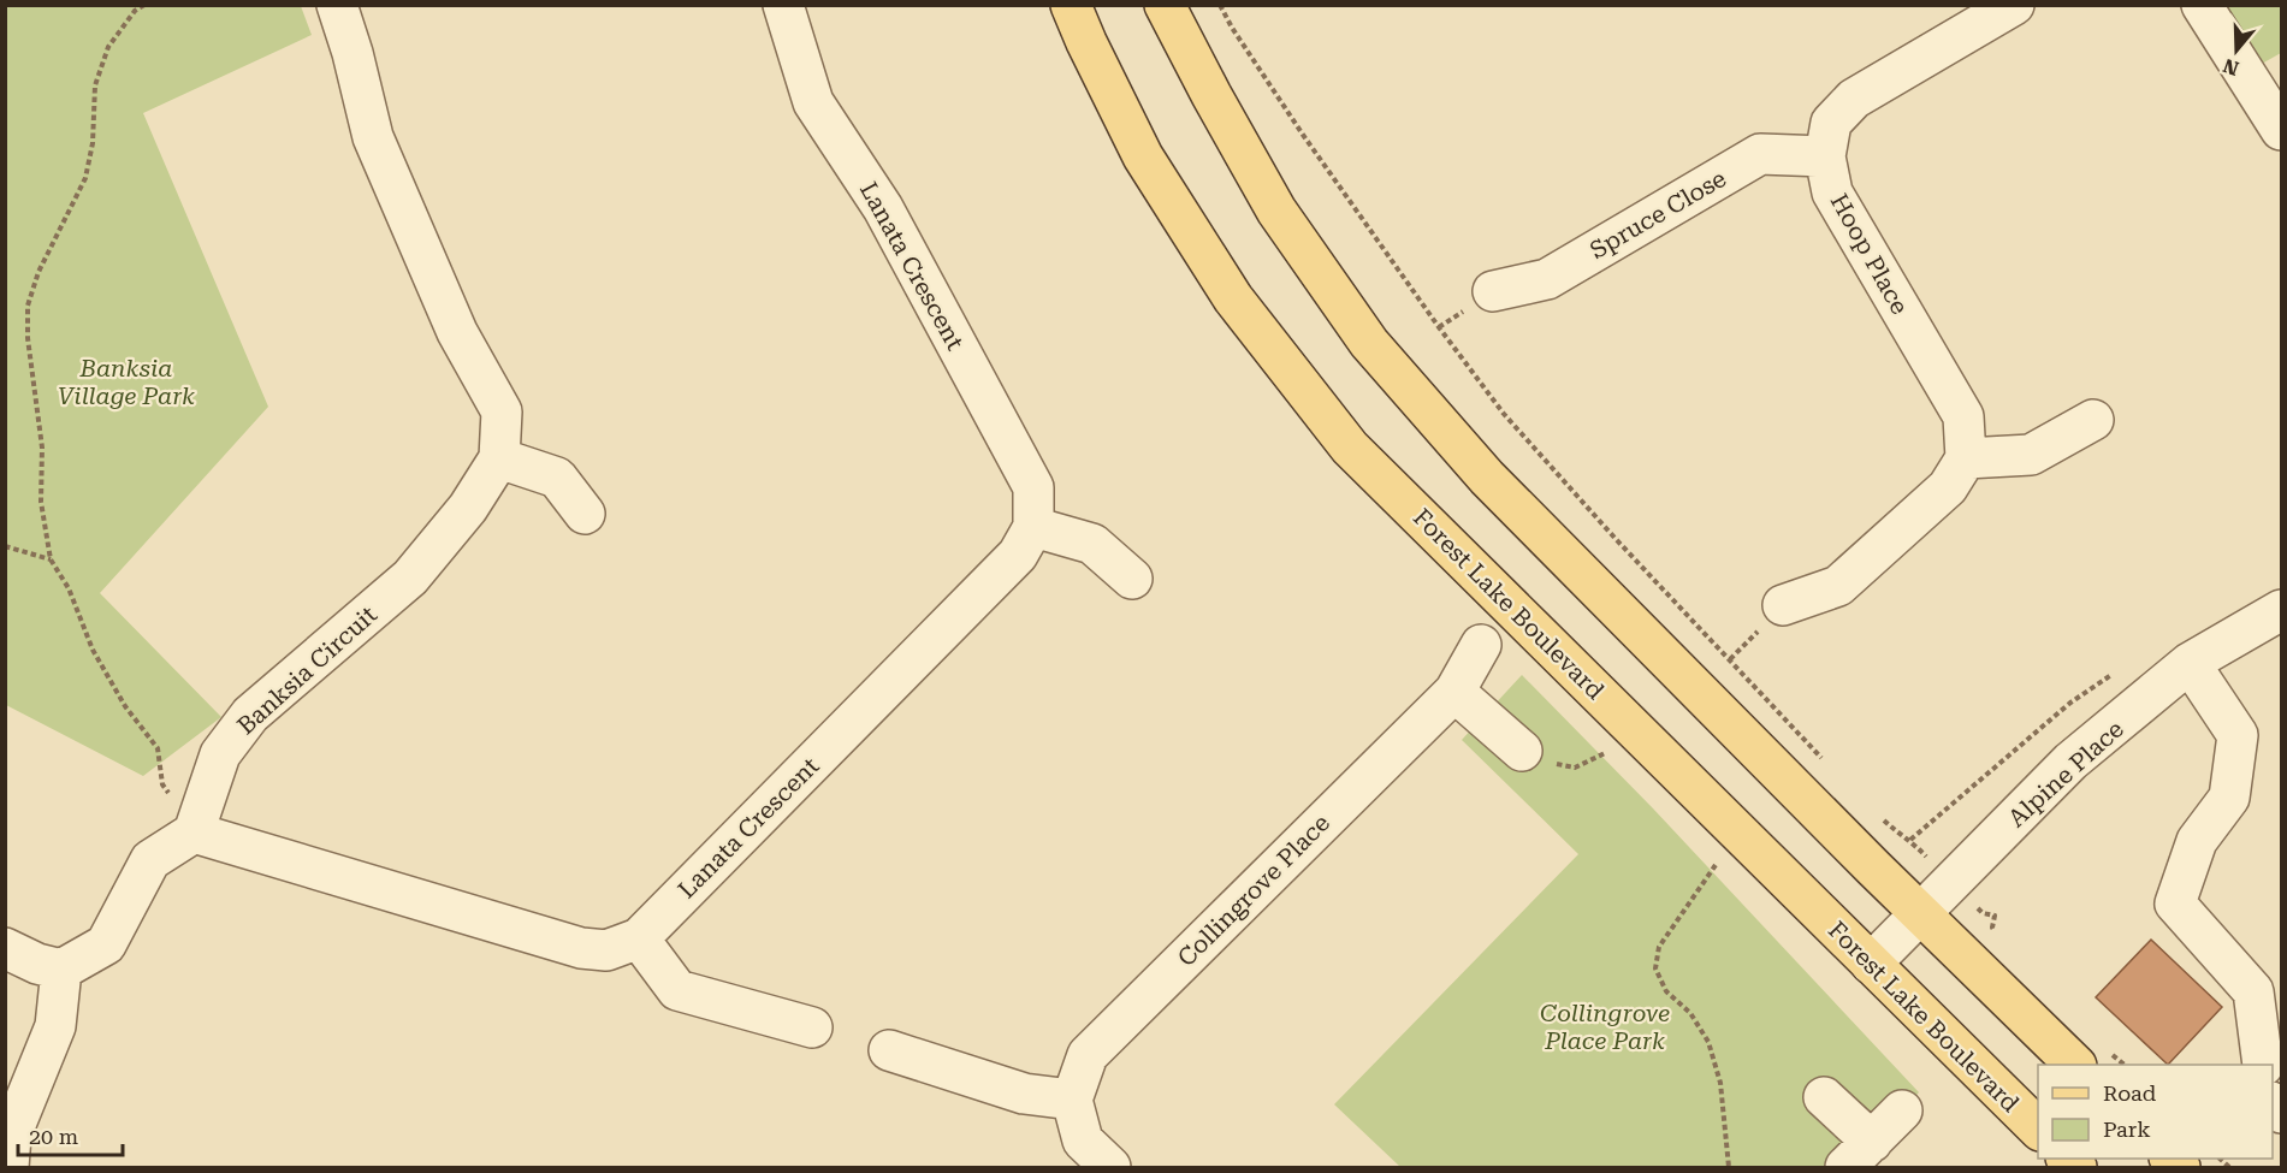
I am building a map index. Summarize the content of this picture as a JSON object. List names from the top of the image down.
{
  "streets": {
    "main road": ["Forest Lake Boulevard"],
    "street": [
      "Spruce Close",
      "Hoop Place",
      "Lanata Crescent",
      "Banksia Circuit",
      "Alpine Place",
      "Collingrove Place"
    ]
  },
  "crossings": [
    ["Spruce Close", "Hoop Place"],
    ["Lanata Crescent", "Banksia Circuit"],
    ["Forest Lake Boulevard", "Alpine Place"]
  ],
  "parks": ["Banksia Village Park", "Collingrove Place Park"],
  "legend": ["Road", "Park"],
  "scale_bar": "20 m",
  "north": "bottom"
}
